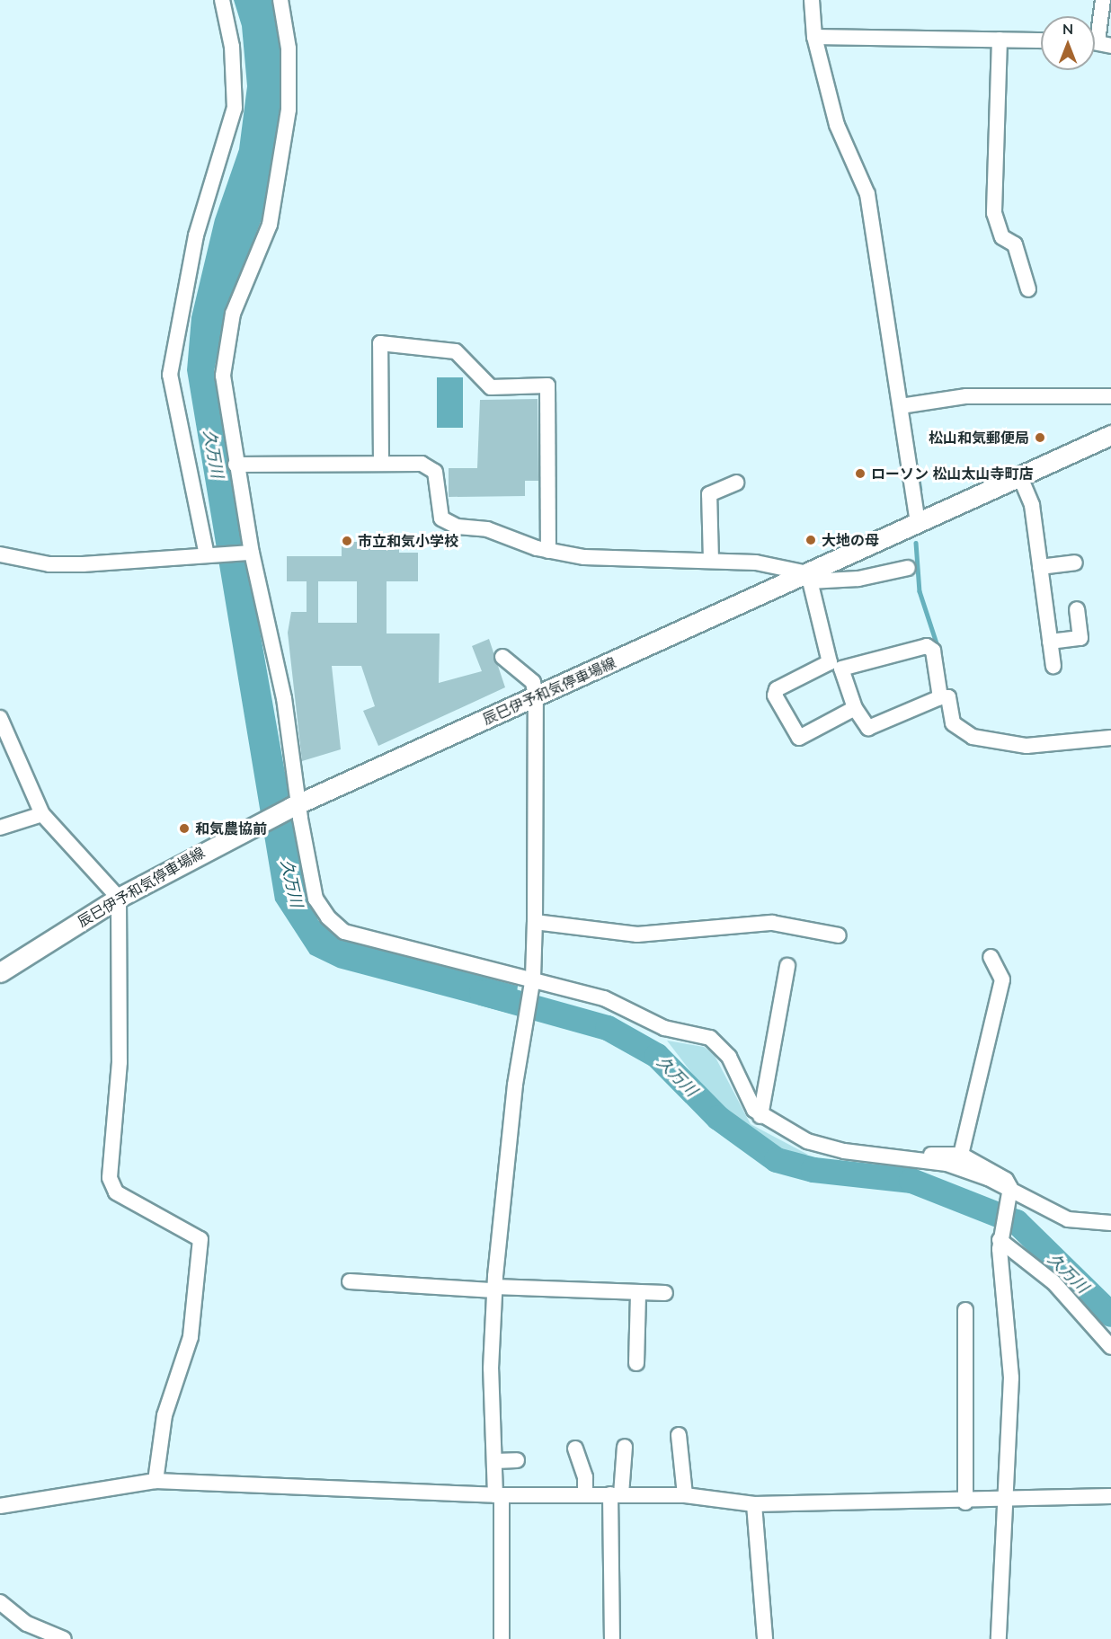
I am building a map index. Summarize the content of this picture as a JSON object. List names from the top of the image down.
{
  "streets": {
    "main road": ["辰巳伊予和気停車場線"]
  },
  "water": ["久万川"],
  "places": [
    "松山和気郵便局",
    "ローソン 松山太山寺町店",
    "大地の母",
    "市立和気小学校",
    "和気農協前"
  ],
  "north": "top"
}
